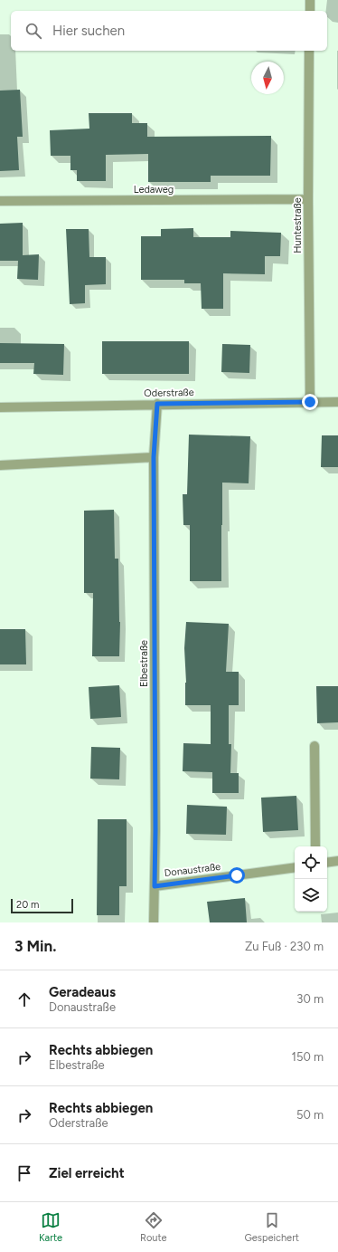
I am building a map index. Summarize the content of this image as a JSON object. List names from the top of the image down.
{
  "streets": {
    "street": [
      "Ledaweg",
      "Huntestraße",
      "Oderstraße",
      "Elbestraße",
      "Donaustraße"
    ]
  },
  "crossings": [
    ["Ledaweg", "Huntestraße"],
    ["Huntestraße", "Oderstraße"],
    ["Oderstraße", "Elbestraße"],
    ["Elbestraße", "Donaustraße"]
  ],
  "scale_bar": "20 m",
  "north": "bottom",
  "page": {
    "search": "Hier suchen",
    "scale": "20 m",
    "heading": ["3 Min.", "Zu Fuß · 230 m"],
    "list": [
      ["Geradeaus", "Donaustraße", "30 m"],
      ["Rechts abbiegen", "Elbestraße", "150 m"],
      ["Rechts abbiegen", "Oderstraße", "50 m"],
      "Ziel erreicht"
    ],
    "nav": ["Karte", "Route", "Gespeichert"]
  }
}
